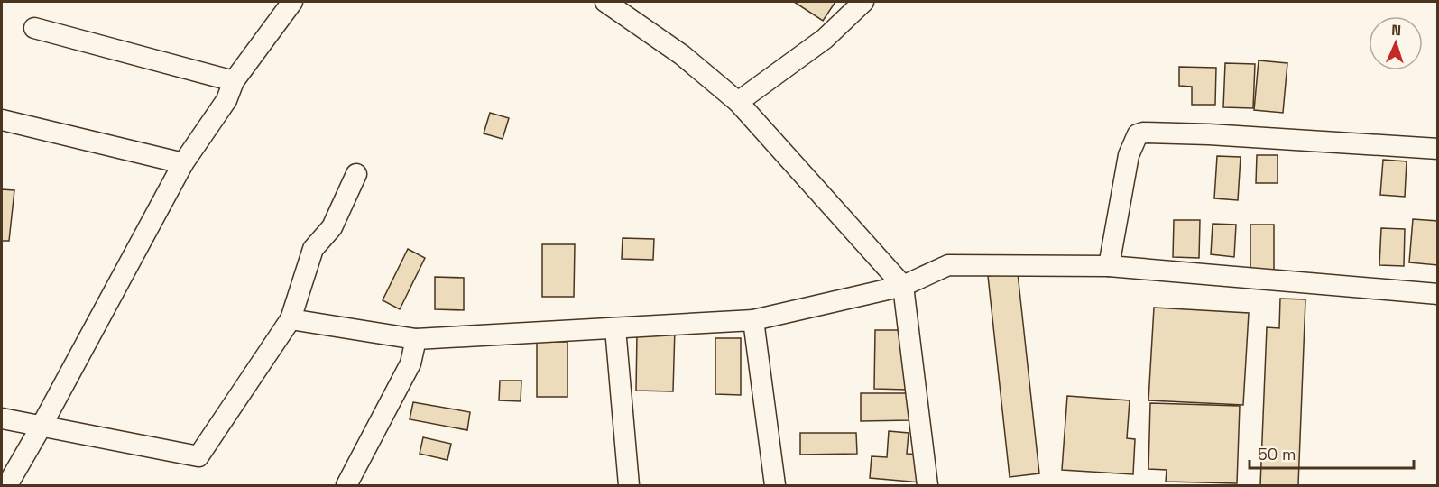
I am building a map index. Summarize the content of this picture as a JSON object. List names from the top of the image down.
{
  "scale_bar": "50 m",
  "north": "top"
}
